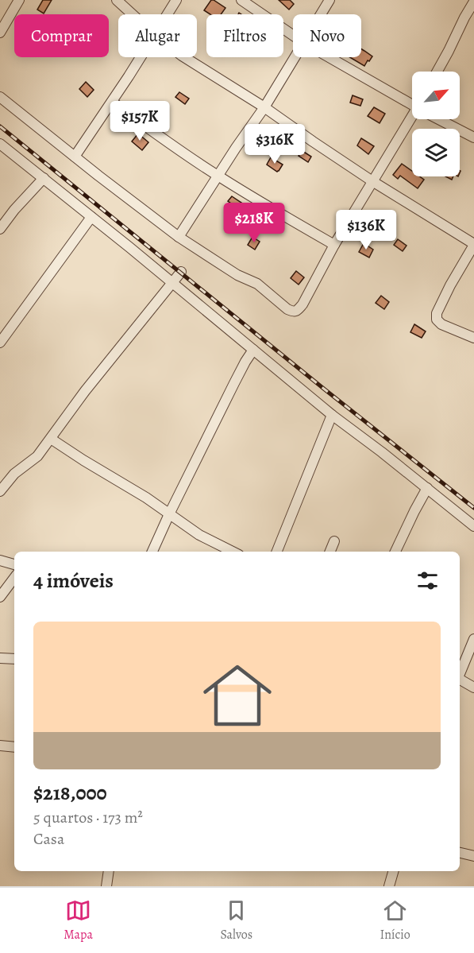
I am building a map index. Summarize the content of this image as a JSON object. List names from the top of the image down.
{
  "north": "top right",
  "page": {
    "chip": [
      "Comprar",
      "Alugar",
      "Filtros",
      "Novo"
    ],
    "price": [
      "$157K",
      "$316K",
      "$218K",
      "$136K"
    ],
    "heading": "4 imóveis",
    "list": [
      {
        "name": "$218,000",
        "note": "5 quartos · 173 m² · Casa"
      }
    ],
    "tabs": ["Mapa", "Salvos", "Início"]
  }
}
